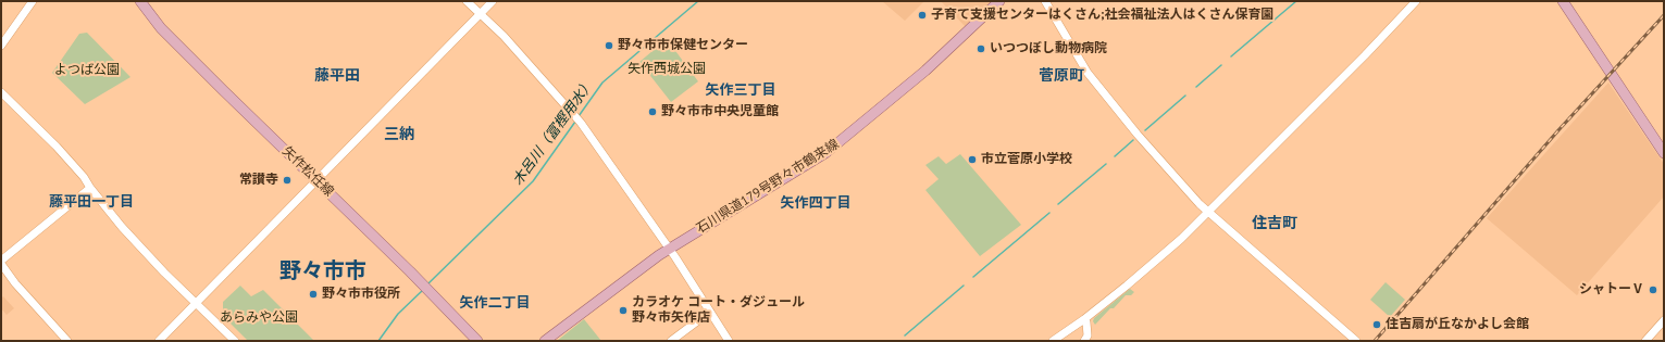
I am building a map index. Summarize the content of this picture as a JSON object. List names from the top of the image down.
{
  "streets": {
    "main road": ["矢作松任線", "石川県道179号野々市鶴来線"]
  },
  "districts": [
    "藤平田",
    "菅原町",
    "矢作三丁目",
    "三納",
    "藤平田一丁目",
    "矢作四丁目",
    "住吉町",
    "野々市市",
    "矢作二丁目"
  ],
  "water": ["木呂川（富樫用水）"],
  "parks": ["矢作西城公園", "よつば公園", "あらみや公園"],
  "places": [
    "子育て支援センターはくさん;社会福祉法人はくさん保育園",
    "野々市市保健センター",
    "いつつぼし動物病院",
    "野々市市中央児童館",
    "市立菅原小学校",
    "常讃寺",
    "シャトーⅤ",
    "野々市市役所",
    "カラオケ コート・ダジュール 野々市矢作店",
    "住吉扇が丘なかよし会館"
  ]
}
